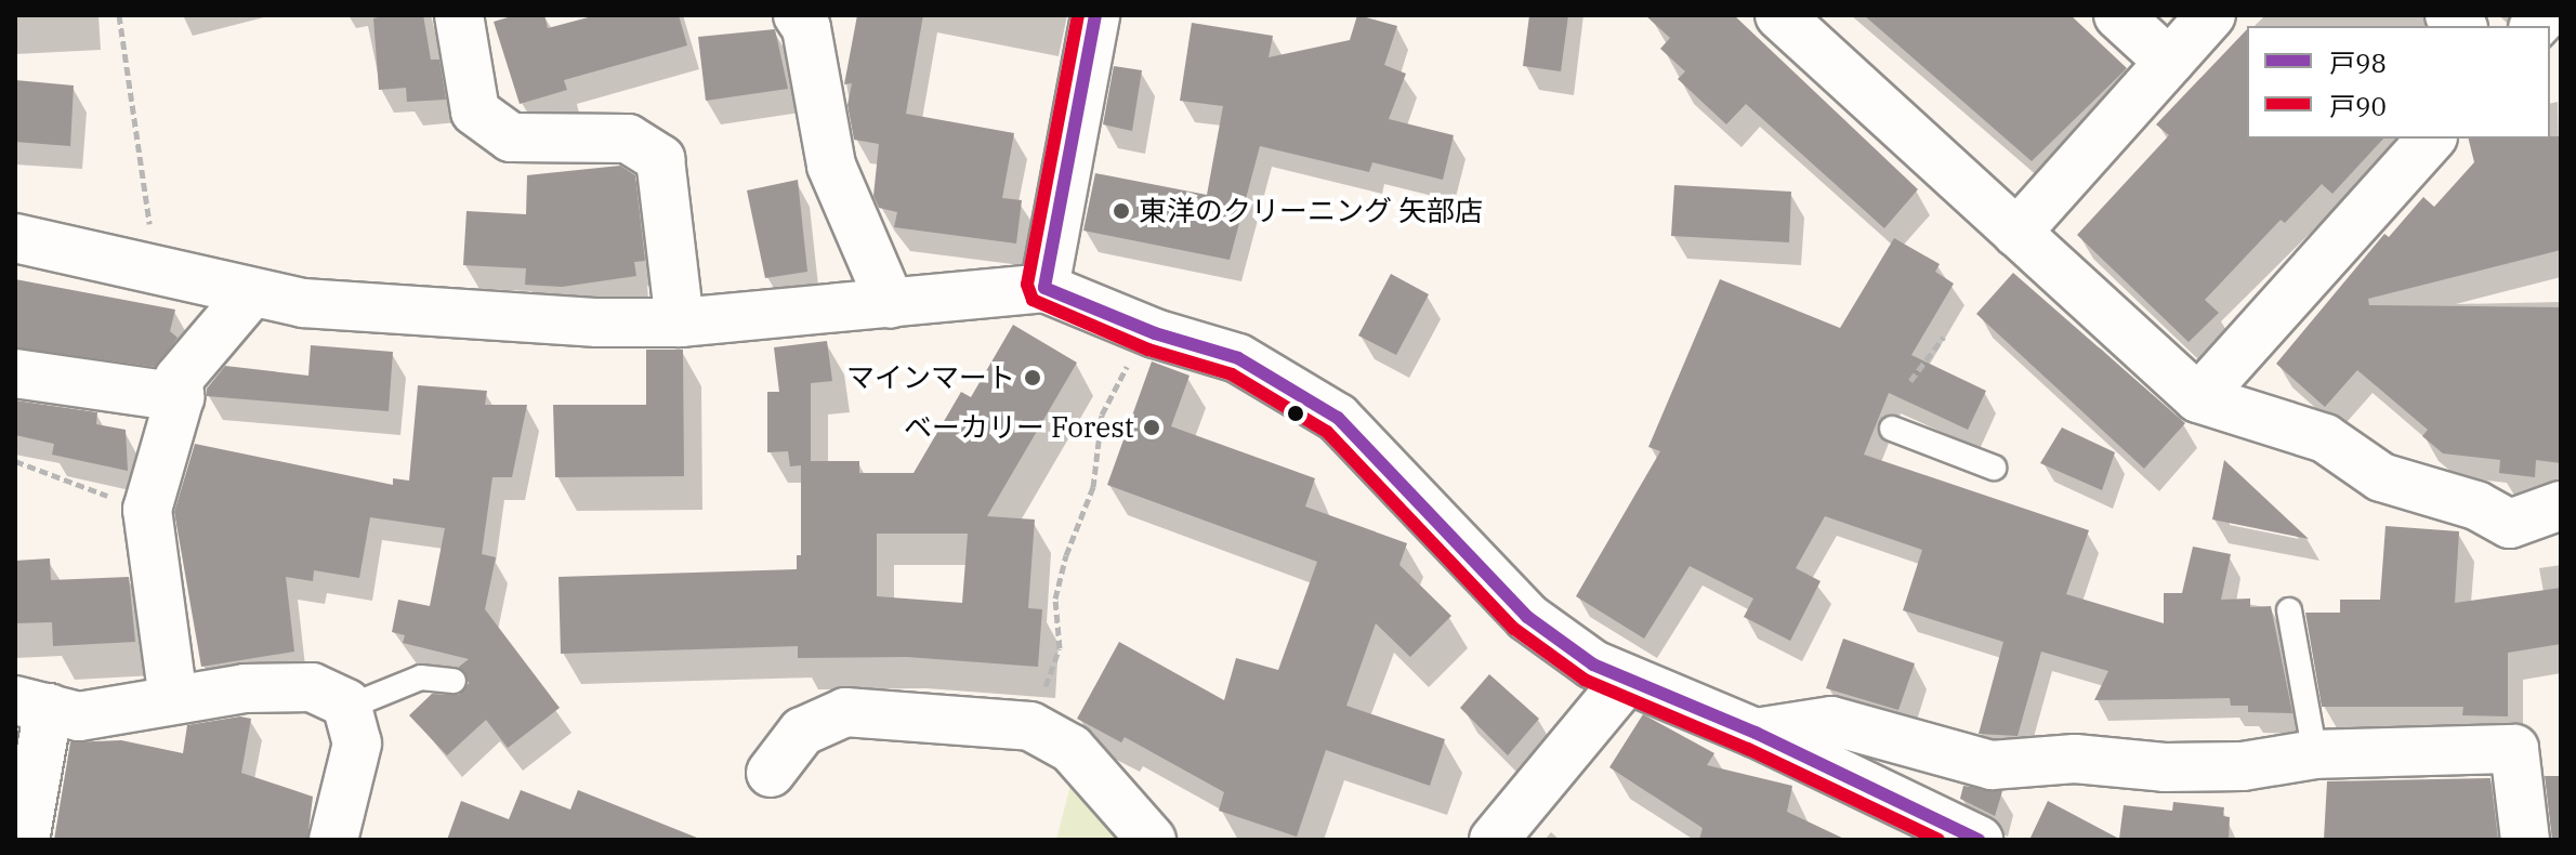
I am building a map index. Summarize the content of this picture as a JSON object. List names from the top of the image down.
{
  "places": ["東洋のクリーニング 矢部店", "マインマート", "ベーカリー Forest"],
  "lines": ["transit line 戸98", "transit line 戸90"],
  "legend": ["戸98", "戸90"]
}
